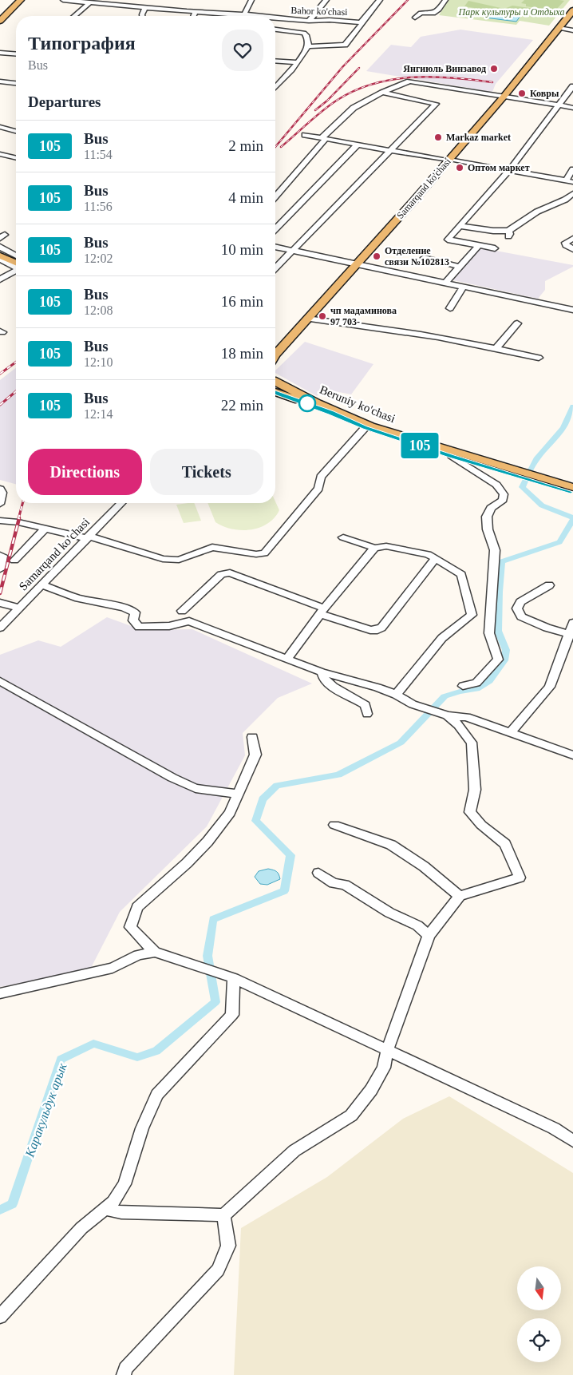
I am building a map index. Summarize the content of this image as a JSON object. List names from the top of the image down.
{
  "streets": {
    "main road": ["Samarqand ko'chasi", "Beruniy ko'chasi"],
    "street": ["Bahor ko'chasi"]
  },
  "water": ["Каракульдук арык"],
  "parks": ["Парк культуры и Отдыха"],
  "places": [
    "Янгиюль Винзавод",
    "Ковры",
    "Markaz market",
    "Оптом маркет",
    "Отделение связи №102813",
    "чп мадаминова 97 703-"
  ],
  "lines": ["bus line 105"],
  "north": "bottom",
  "page": {
    "on_map": "105",
    "heading": [
      ["Типография", "Bus"],
      "Departures"
    ],
    "list": [
      {
        "mark": "105",
        "name": "Bus",
        "note": "11:54",
        "value": "2 min"
      },
      {
        "mark": "105",
        "name": "Bus",
        "note": "11:56",
        "value": "4 min"
      },
      {
        "mark": "105",
        "name": "Bus",
        "note": "12:02",
        "value": "10 min"
      },
      {
        "mark": "105",
        "name": "Bus",
        "note": "12:08",
        "value": "16 min"
      },
      {
        "mark": "105",
        "name": "Bus",
        "note": "12:10",
        "value": "18 min"
      },
      {
        "mark": "105",
        "name": "Bus",
        "note": "12:14",
        "value": "22 min"
      }
    ],
    "buttons": ["Directions", "Tickets"]
  }
}
